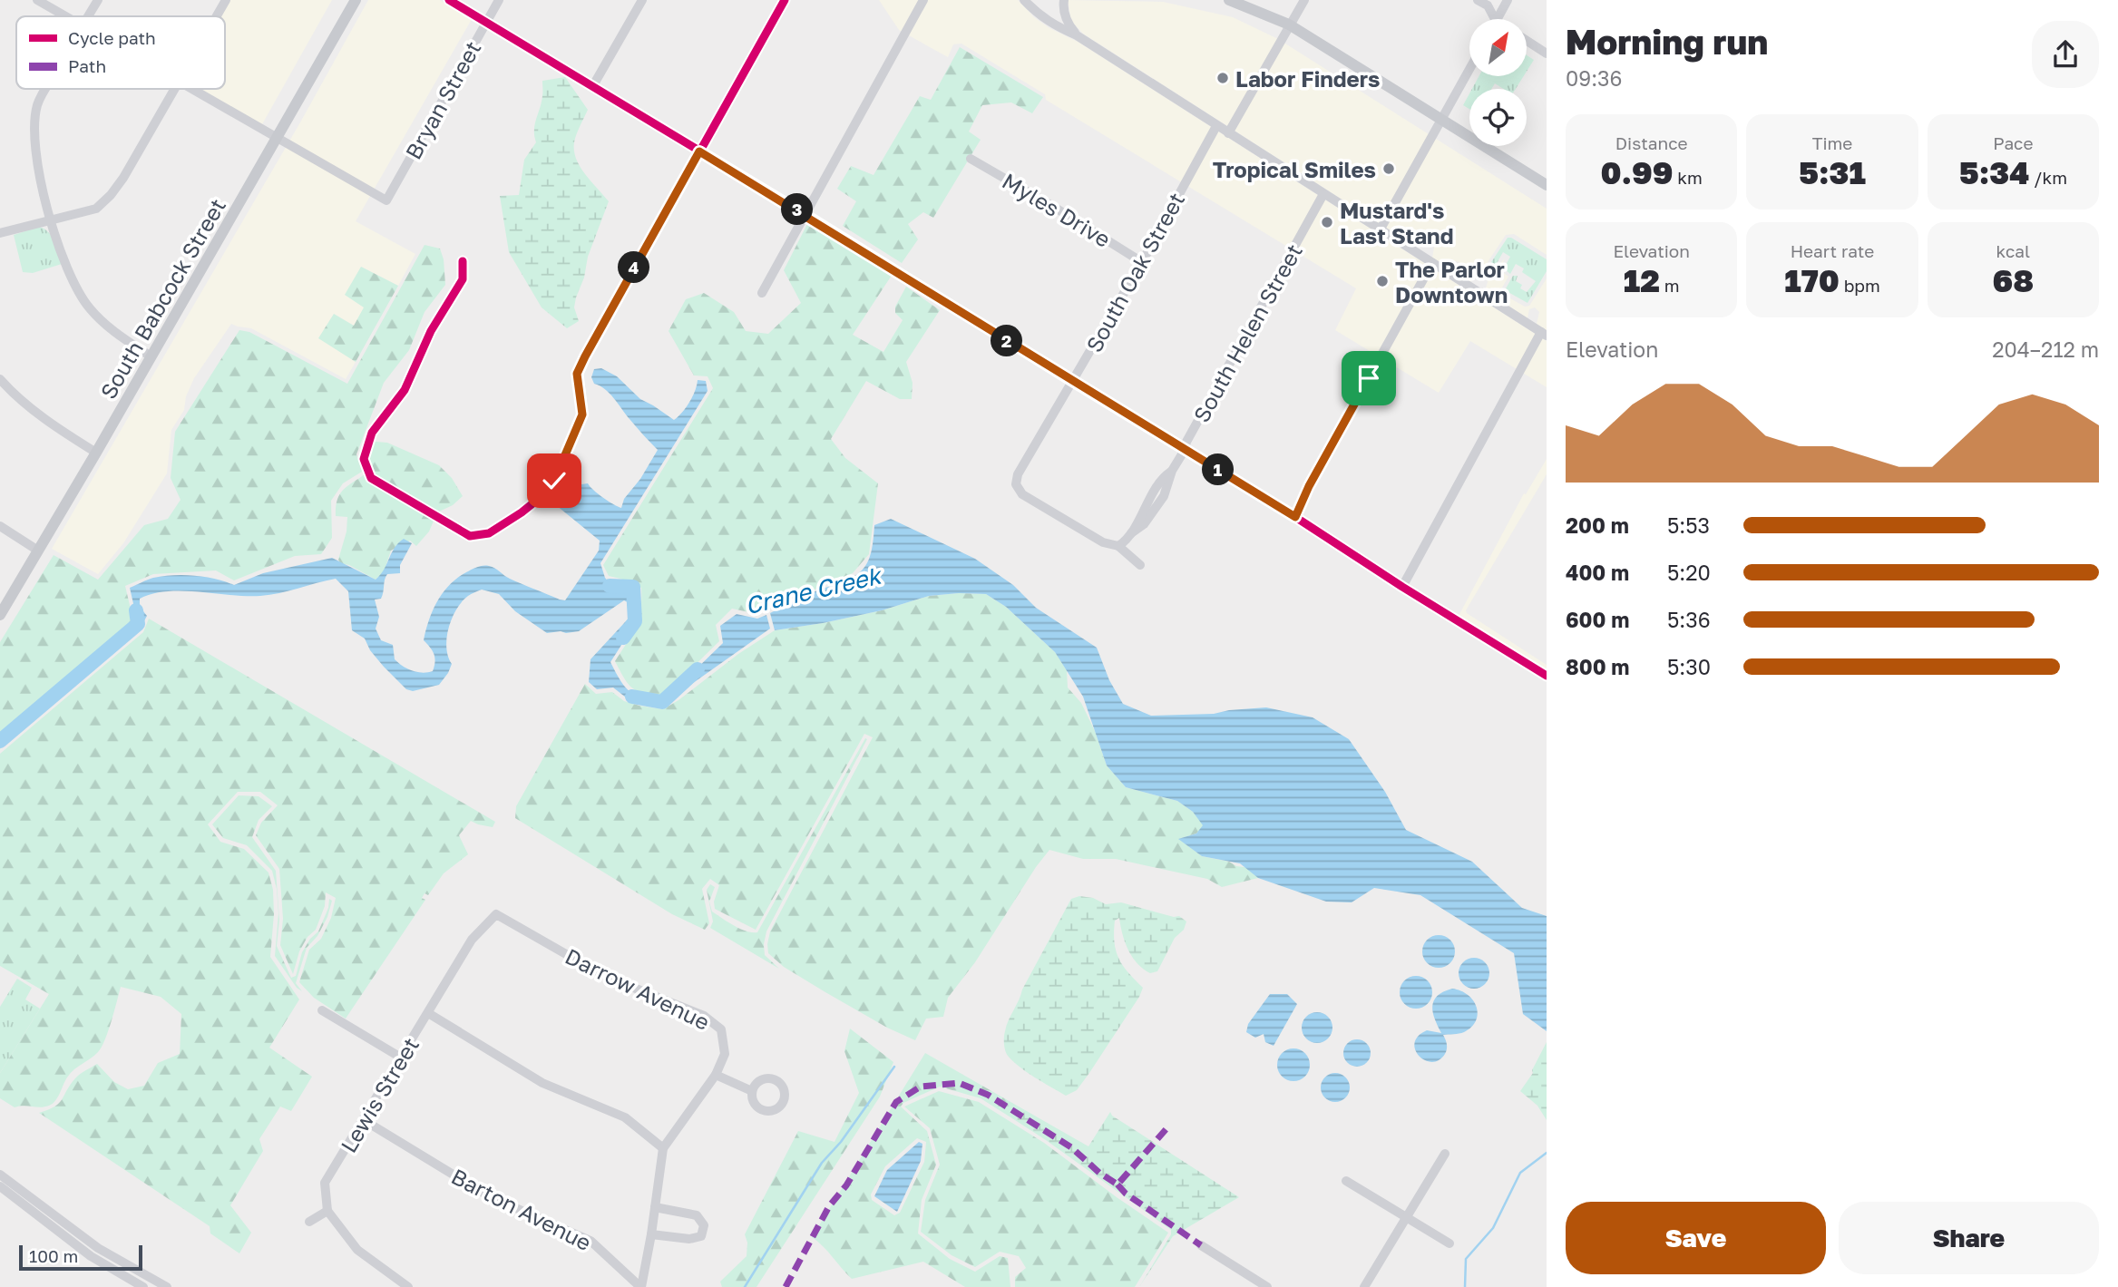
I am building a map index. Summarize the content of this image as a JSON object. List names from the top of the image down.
{
  "streets": {
    "main road": ["South Babcock Street"],
    "street": [
      "Bryan Street",
      "Myles Drive",
      "South Oak Street",
      "South Helen Street",
      "Darrow Avenue",
      "Lewis Street",
      "Barton Avenue"
    ]
  },
  "crossings": [
    ["Bryan Street", "South Babcock Street"],
    ["Myles Drive", "South Oak Street"],
    ["South Oak Street", "South Helen Street"],
    ["Darrow Avenue", "Lewis Street"],
    ["Lewis Street", "Barton Avenue"]
  ],
  "water": ["Crane Creek"],
  "places": [
    "Labor Finders",
    "Tropical Smiles",
    "Mustard's Last Stand",
    "The Parlor Downtown"
  ],
  "legend": ["Cycle path", "Path"],
  "scale_bar": "100 m",
  "north": "top right",
  "page": {
    "heading": ["Morning run", "09:36"],
    "stats": [
      ["Distance", "0.99 km"],
      ["Time", "5:31"],
      ["Pace", "5:34 /km"],
      ["Elevation", "12 m"],
      ["Heart rate", "170 bpm"],
      ["kcal", "68"]
    ],
    "pins": [
      "3",
      "4",
      "2",
      "1"
    ],
    "chart": ["Elevation", "204–212 m"],
    "list": [
      {
        "name": "200 m",
        "note": "5:53"
      },
      {
        "name": "400 m",
        "note": "5:20"
      },
      {
        "name": "600 m",
        "note": "5:36"
      },
      {
        "name": "800 m",
        "note": "5:30"
      }
    ],
    "buttons": ["Save", "Share"],
    "scale": "100 m"
  }
}
